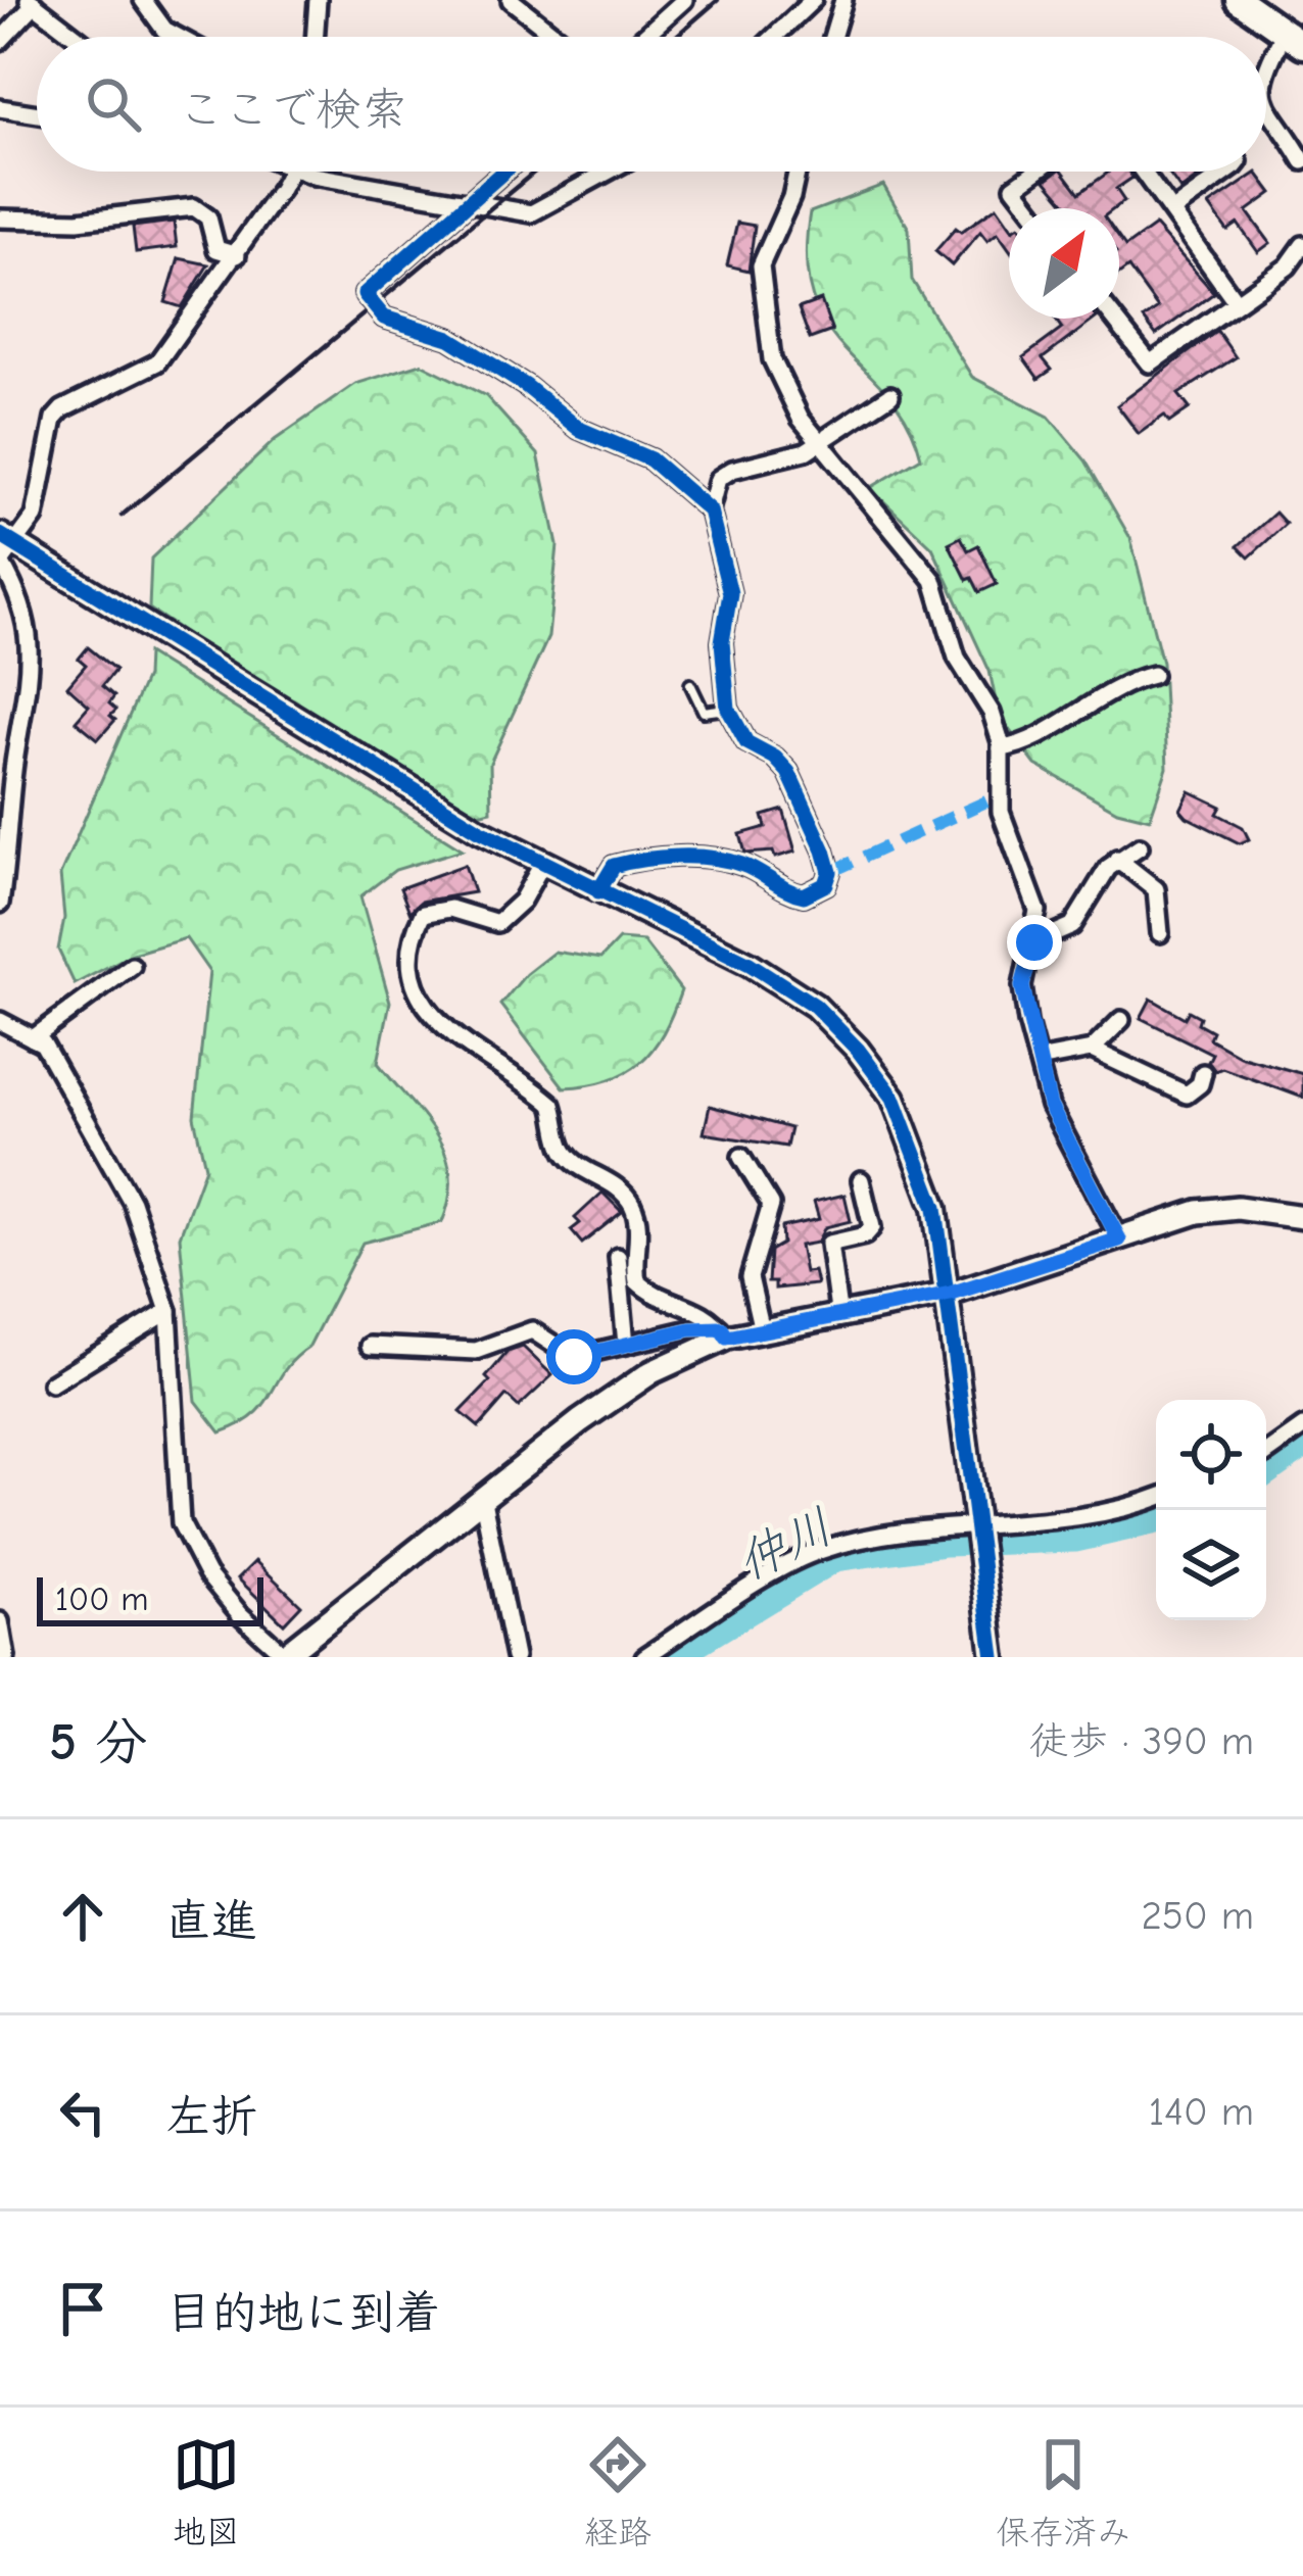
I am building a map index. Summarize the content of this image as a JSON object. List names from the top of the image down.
{
  "water": ["仲川"],
  "scale_bar": "100 m",
  "north": "top right",
  "page": {
    "search": "ここで検索",
    "scale": "100 m",
    "heading": ["5 分", "徒歩 · 390 m"],
    "list": [
      ["直進", "250 m"],
      ["左折", "140 m"],
      "目的地に到着"
    ],
    "nav": ["地図", "経路", "保存済み"]
  }
}
